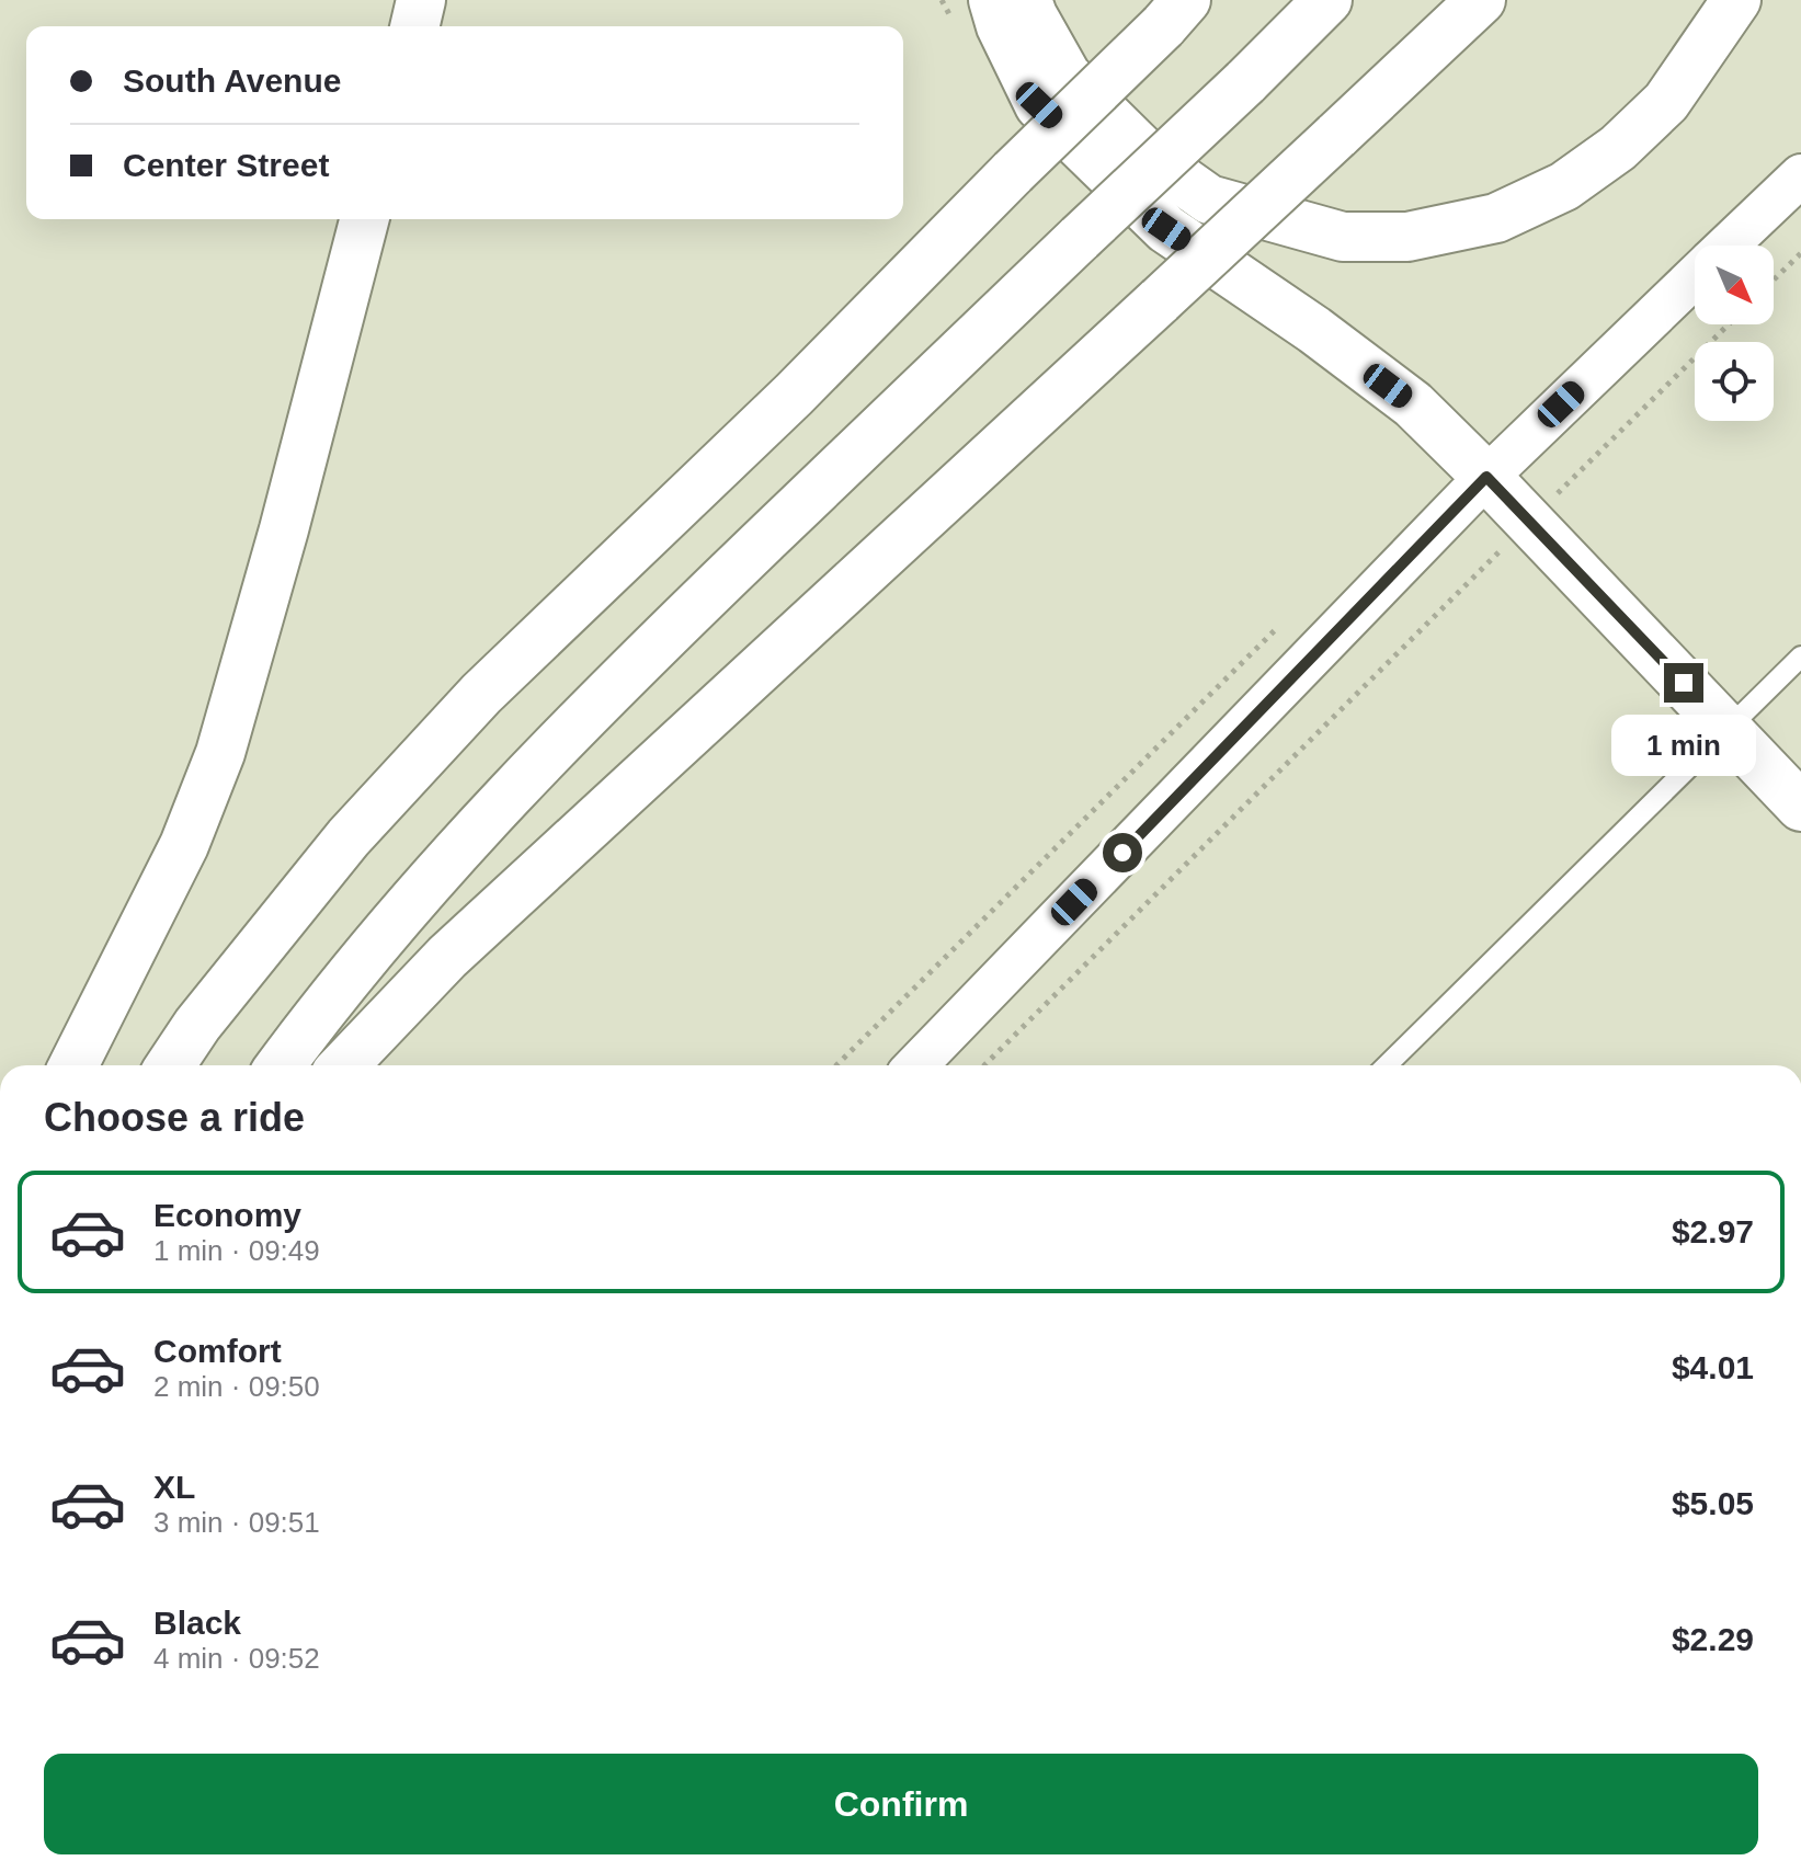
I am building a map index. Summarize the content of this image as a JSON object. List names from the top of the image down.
{
  "north": "bottom right",
  "page": {
    "banner": ["South Avenue", "Center Street"],
    "bubble": "1 min",
    "heading": "Choose a ride",
    "list": [
      {
        "name": "Economy",
        "note": "1 min · 09:49",
        "value": "$2.97"
      },
      {
        "name": "Comfort",
        "note": "2 min · 09:50",
        "value": "$4.01"
      },
      {
        "name": "XL",
        "note": "3 min · 09:51",
        "value": "$5.05"
      },
      {
        "name": "Black",
        "note": "4 min · 09:52",
        "value": "$2.29"
      }
    ],
    "buttons": "Confirm"
  }
}
